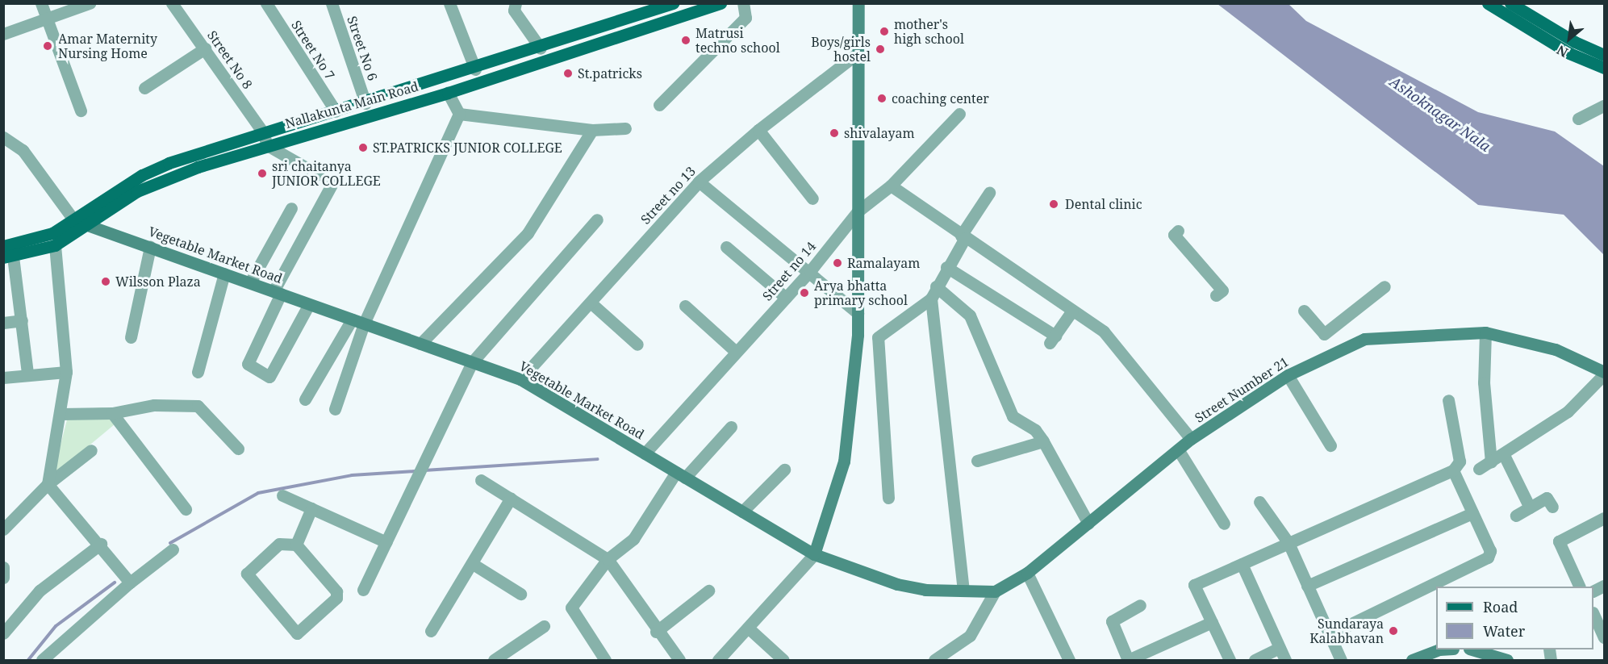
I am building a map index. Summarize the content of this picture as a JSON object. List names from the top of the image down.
{
  "streets": {
    "main road": ["Nallakunta Main Road"],
    "street": [
      "Street No 6",
      "Street No 7",
      "Street No 8",
      "Street no 13",
      "Vegetable Market Road",
      "Street no 14",
      "Street Number 21"
    ]
  },
  "crossings": [
    ["Street No 6", "Nallakunta Main Road"],
    ["Street No 7", "Nallakunta Main Road"],
    ["Street No 8", "Nallakunta Main Road"],
    ["Nallakunta Main Road", "Vegetable Market Road"],
    ["Street no 13", "Vegetable Market Road"],
    ["Vegetable Market Road", "Street no 14"]
  ],
  "water": ["Ashoknagar Nala"],
  "places": [
    "mother's high school",
    "Matrusi techno school",
    "Amar Maternity Nursing Home",
    "Boys/girls hostel",
    "St.patricks",
    "coaching center",
    "shivalayam",
    "ST.PATRICKS JUNIOR COLLEGE",
    "sri chaitanya JUNIOR COLLEGE",
    "Dental clinic",
    "Ramalayam",
    "Wilsson Plaza",
    "Arya bhatta primary school",
    "Sundaraya Kalabhavan"
  ],
  "legend": ["Road", "Water"],
  "north": "bottom left"
}
